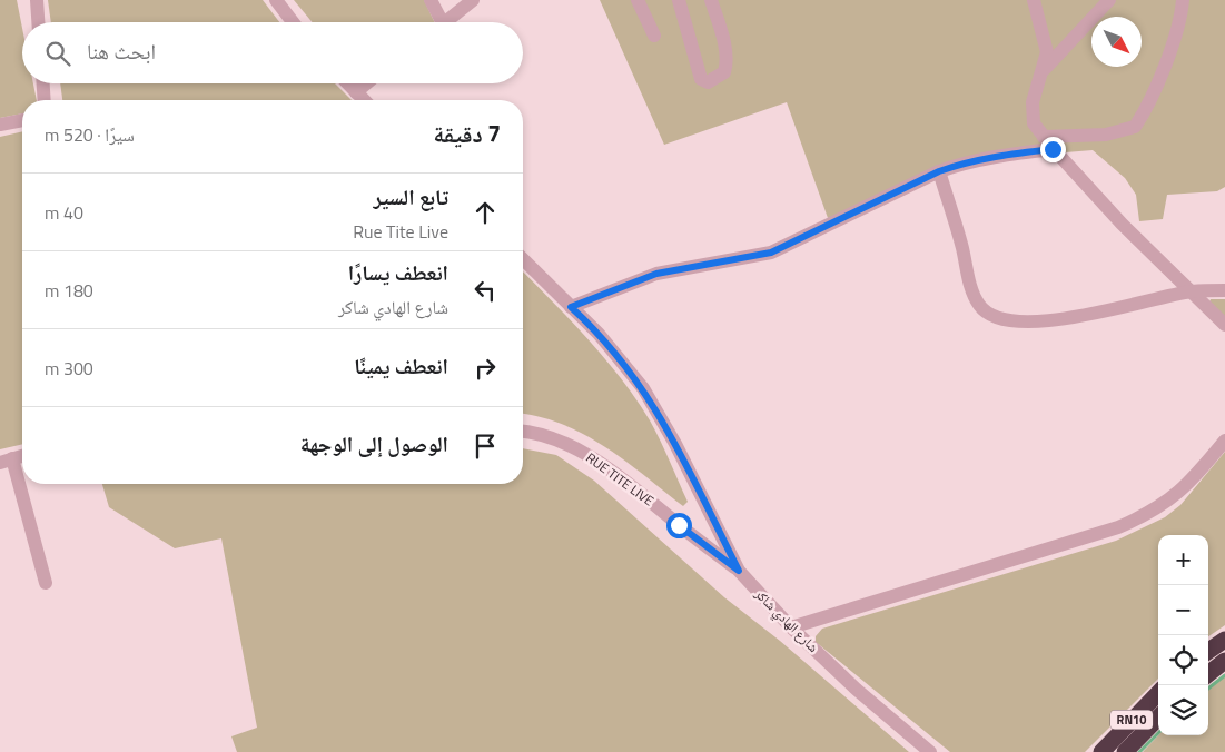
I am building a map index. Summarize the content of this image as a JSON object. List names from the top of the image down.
{
  "streets": {
    "highway": ["RN10"],
    "street": ["RUE TITE LIVE", "شارع الهادي شاكر"]
  },
  "crossings": [
    ["RUE TITE LIVE", "شارع الهادي شاكر"]
  ],
  "north": "bottom right",
  "page": {
    "search": "ابحث هنا",
    "heading": ["7 دقيقة", "سيرًا · 520 m"],
    "list": [
      ["تابع السير", "Rue Tite Live", "40 m"],
      ["انعطف يسارًا", "شارع الهادي شاكر", "180 m"],
      ["انعطف يمينًا", "300 m"],
      "الوصول إلى الوجهة"
    ],
    "map_buttons": ["+", "−"]
  }
}
